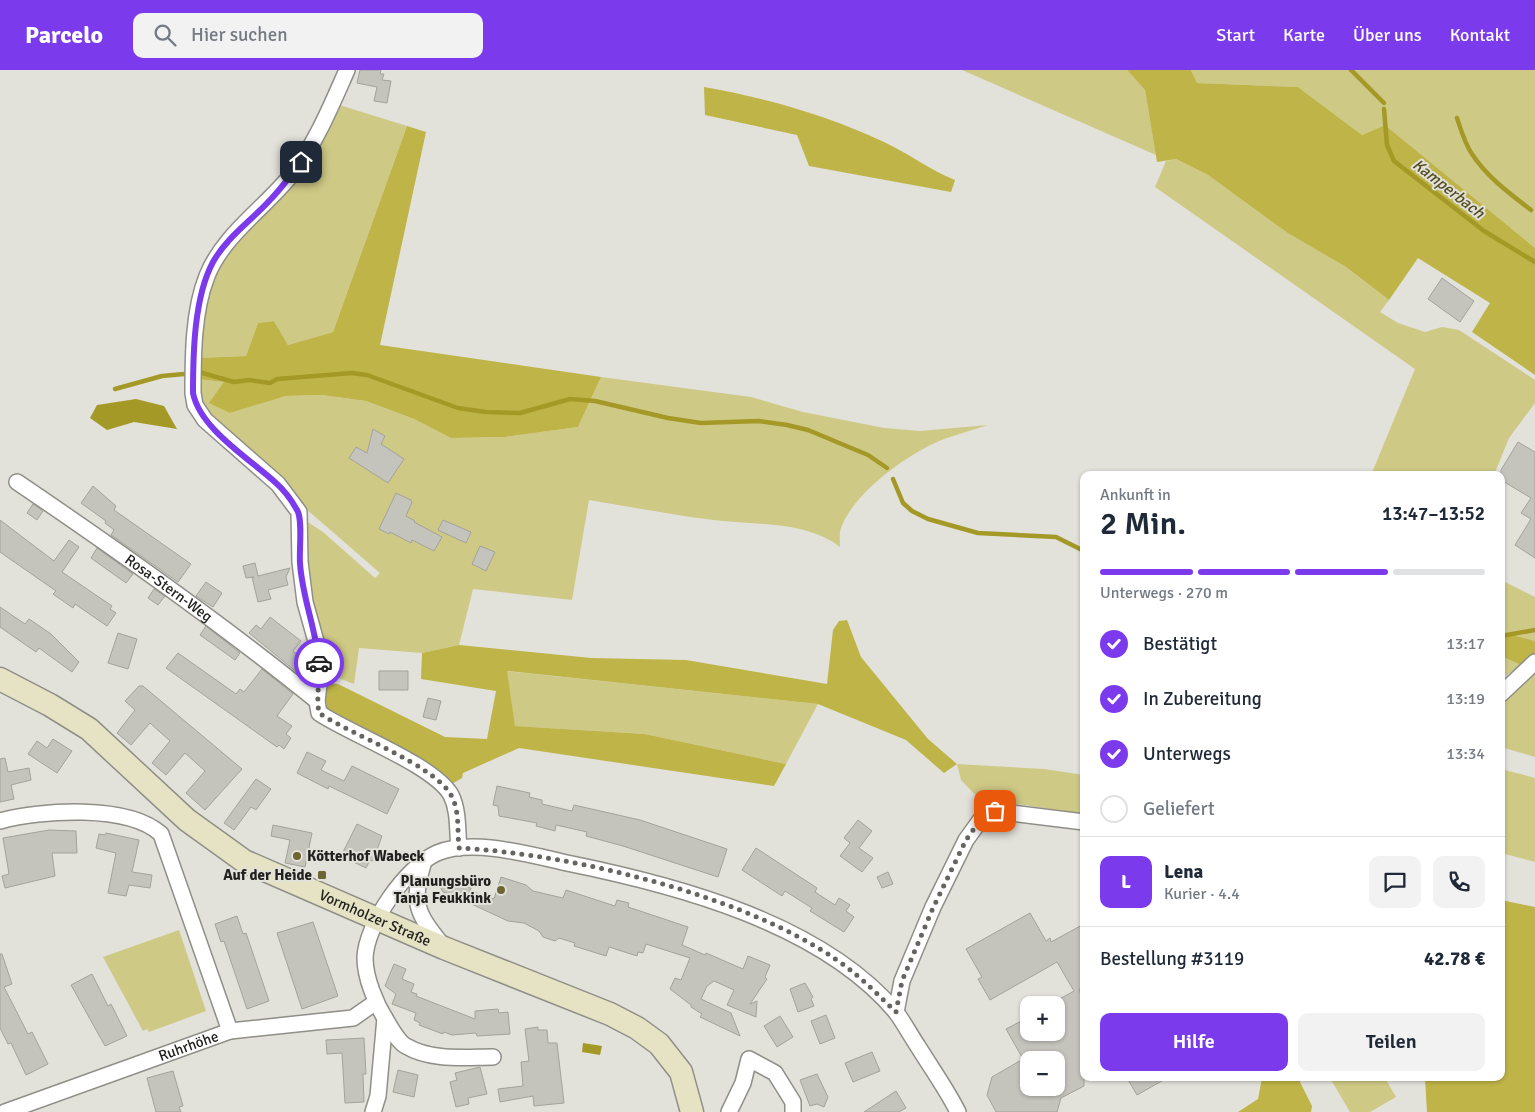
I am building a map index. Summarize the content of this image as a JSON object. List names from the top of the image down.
{
  "streets": {
    "main road": ["Vormholzer Straße"],
    "street": ["Rosa-Stern-Weg", "Ruhrhöhe"]
  },
  "water": ["Kamperbach"],
  "places": {
    "other": ["Kötterhof Wabeck", "Planungsbüro Tanja Feukkink"],
    "transit": ["Auf der Heide"]
  },
  "page": {
    "header": "Parcelo",
    "search": "Hier suchen",
    "nav": [
      "Start",
      "Karte",
      "Über uns",
      "Kontakt"
    ],
    "heading": ["2 Min.", "Ankunft in", "13:47–13:52"],
    "panel": [
      "Lena",
      "Kurier · 4.4",
      "Bestellung #3119",
      "42.78 €"
    ],
    "bar": "Unterwegs · 270 m",
    "list": [
      ["Bestätigt", "13:17"],
      ["In Zubereitung", "13:19"],
      ["Unterwegs", "13:34"],
      "Geliefert"
    ],
    "round": "L",
    "map_buttons": ["+", "−"],
    "buttons": ["Hilfe", "Teilen"]
  }
}
